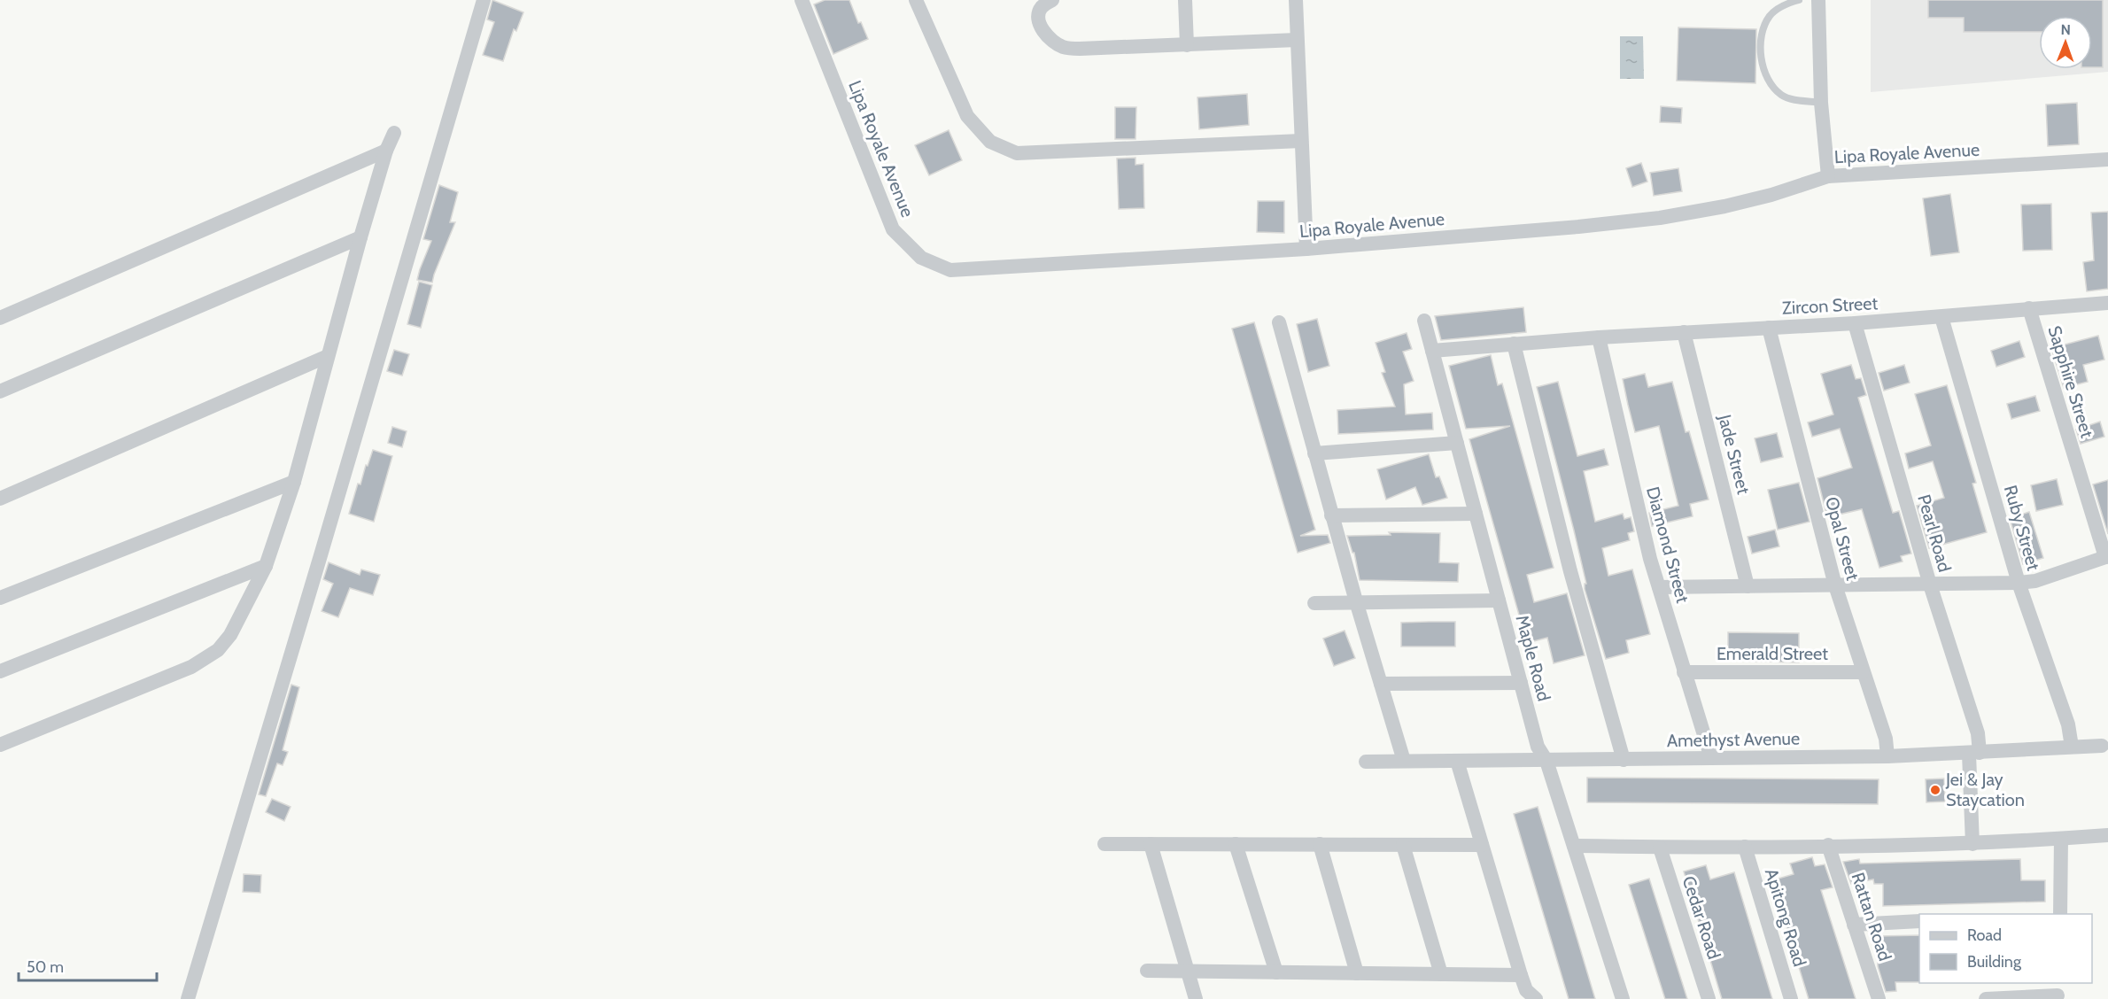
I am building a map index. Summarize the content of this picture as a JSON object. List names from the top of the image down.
{
  "streets": {
    "street": [
      "Lipa Royale Avenue",
      "Zircon Street",
      "Sapphire Street",
      "Jade Street",
      "Ruby Street",
      "Pearl Road",
      "Opal Street",
      "Diamond Street",
      "Emerald Street",
      "Maple Road",
      "Amethyst Avenue",
      "Rattan Road",
      "Cedar Road",
      "Apitong Road"
    ]
  },
  "crossings": [
    ["Zircon Street", "Sapphire Street"],
    ["Zircon Street", "Jade Street"],
    ["Zircon Street", "Ruby Street"],
    ["Zircon Street", "Pearl Road"],
    ["Zircon Street", "Opal Street"],
    ["Zircon Street", "Diamond Street"],
    ["Zircon Street", "Maple Road"],
    ["Ruby Street", "Amethyst Avenue"],
    ["Pearl Road", "Amethyst Avenue"],
    ["Opal Street", "Emerald Street"],
    ["Opal Street", "Amethyst Avenue"],
    ["Diamond Street", "Emerald Street"],
    ["Diamond Street", "Amethyst Avenue"],
    ["Maple Road", "Amethyst Avenue"]
  ],
  "places": ["Jei & Jay Staycation"],
  "legend": ["Road", "Building"],
  "scale_bar": "50 m",
  "north": "top"
}
